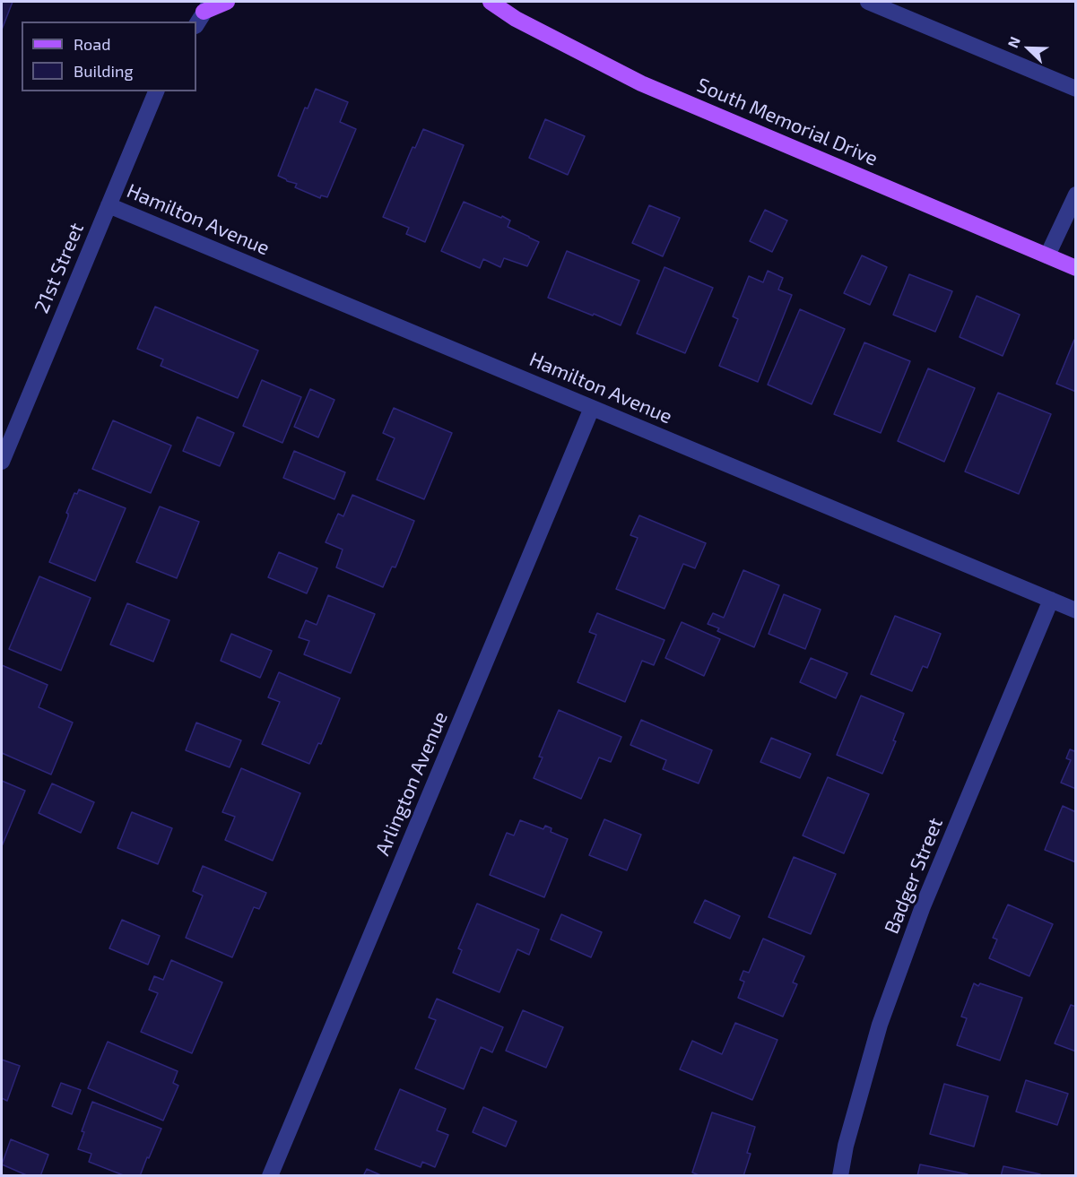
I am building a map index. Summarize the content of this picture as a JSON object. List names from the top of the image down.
{
  "streets": {
    "main road": ["South Memorial Drive"],
    "street": [
      "Hamilton Avenue",
      "21st Street",
      "Arlington Avenue",
      "Badger Street"
    ]
  },
  "crossings": [
    ["Hamilton Avenue", "21st Street"],
    ["Hamilton Avenue", "Arlington Avenue"],
    ["Hamilton Avenue", "Badger Street"]
  ],
  "legend": ["Road", "Building"],
  "north": "top left"
}
